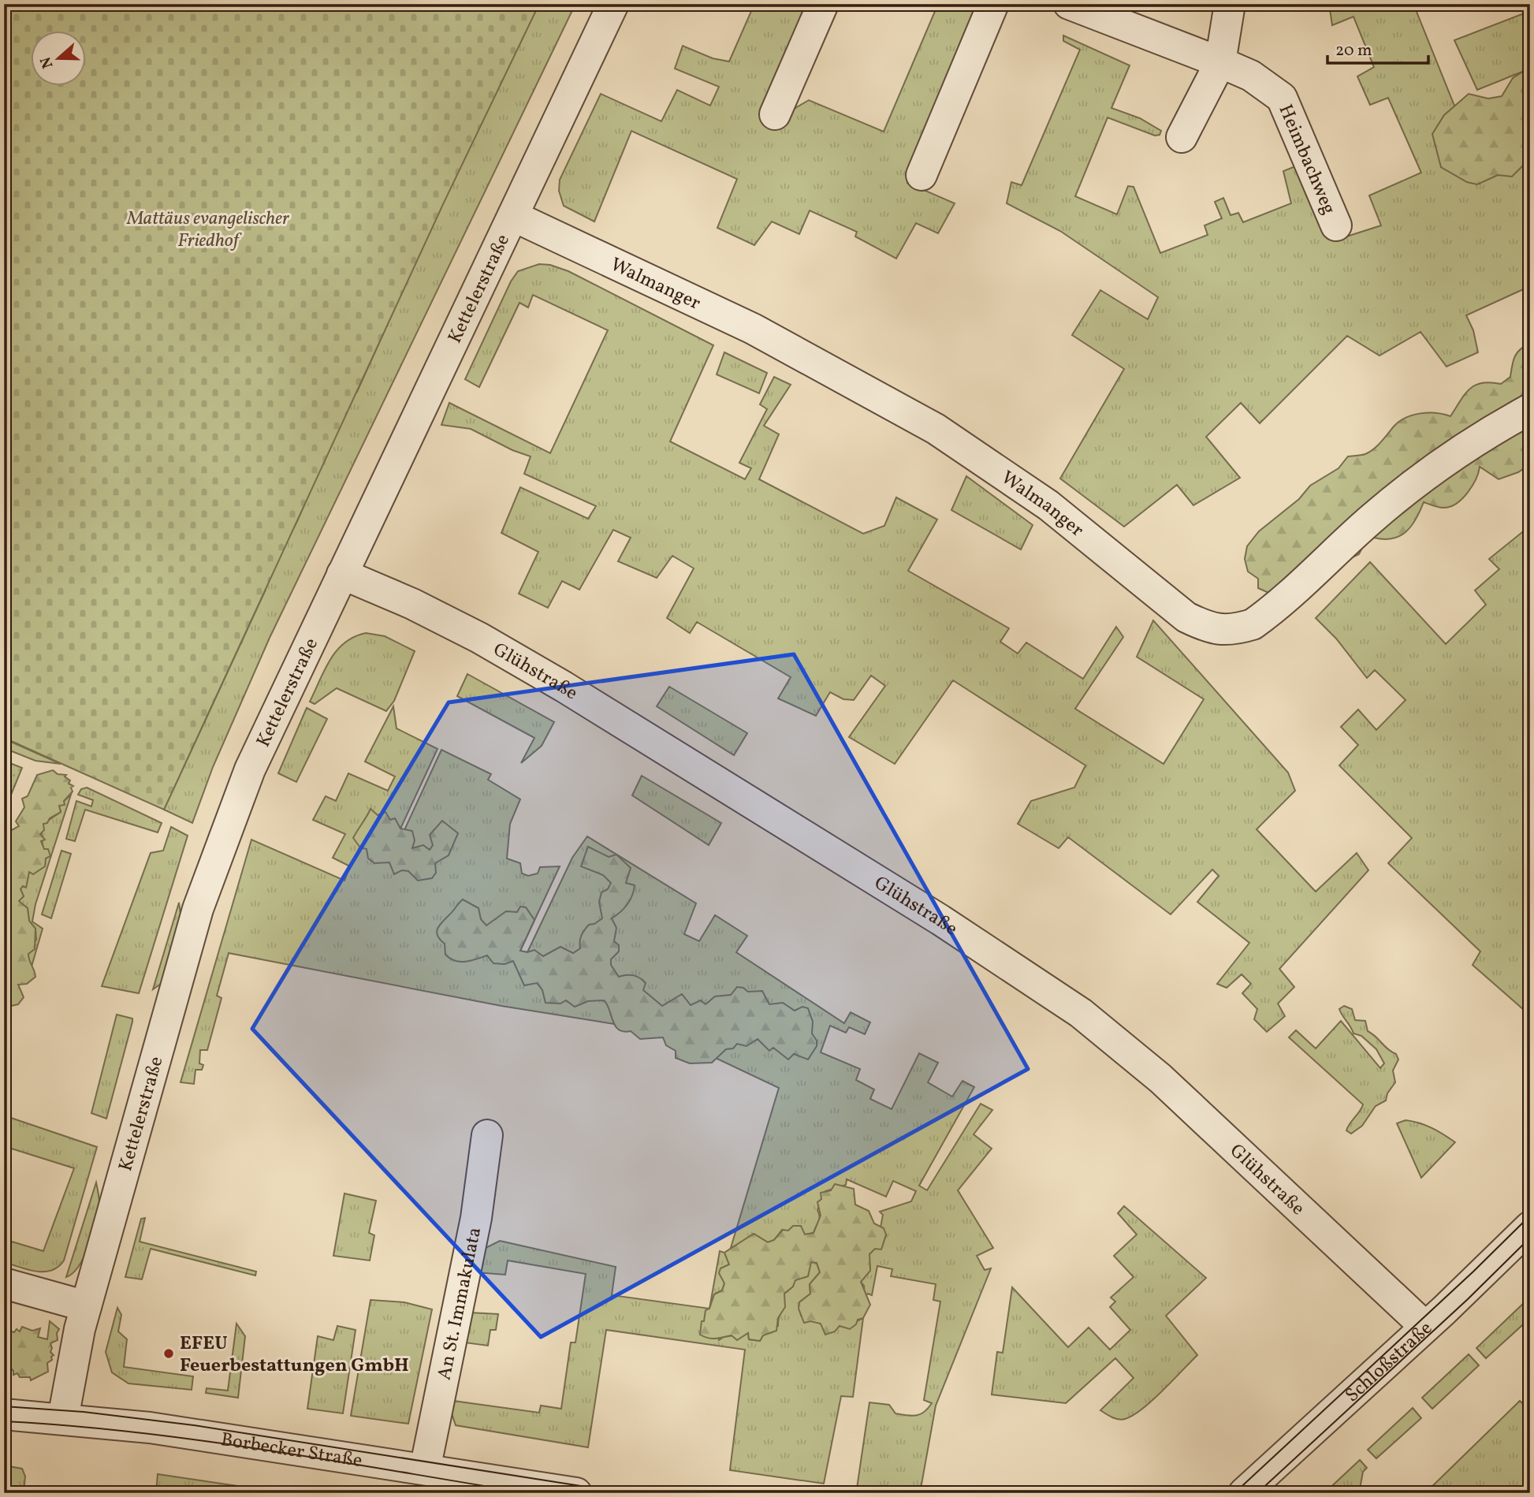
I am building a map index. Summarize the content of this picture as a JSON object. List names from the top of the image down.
{
  "streets": {
    "street": [
      "Heimbachweg",
      "Walmanger",
      "Kettelerstraße",
      "Glühstraße",
      "An St. Immakulata",
      "Schloßstraße",
      "Borbecker Straße"
    ]
  },
  "crossings": [
    ["Walmanger", "Kettelerstraße"],
    ["Kettelerstraße", "Glühstraße"],
    ["Kettelerstraße", "Borbecker Straße"],
    ["Glühstraße", "Schloßstraße"],
    ["An St. Immakulata", "Borbecker Straße"]
  ],
  "parks": ["Mattäus evangelischer Friedhof"],
  "places": ["EFEU Feuerbestattungen GmbH"],
  "scale_bar": "20 m",
  "north": "left"
}
